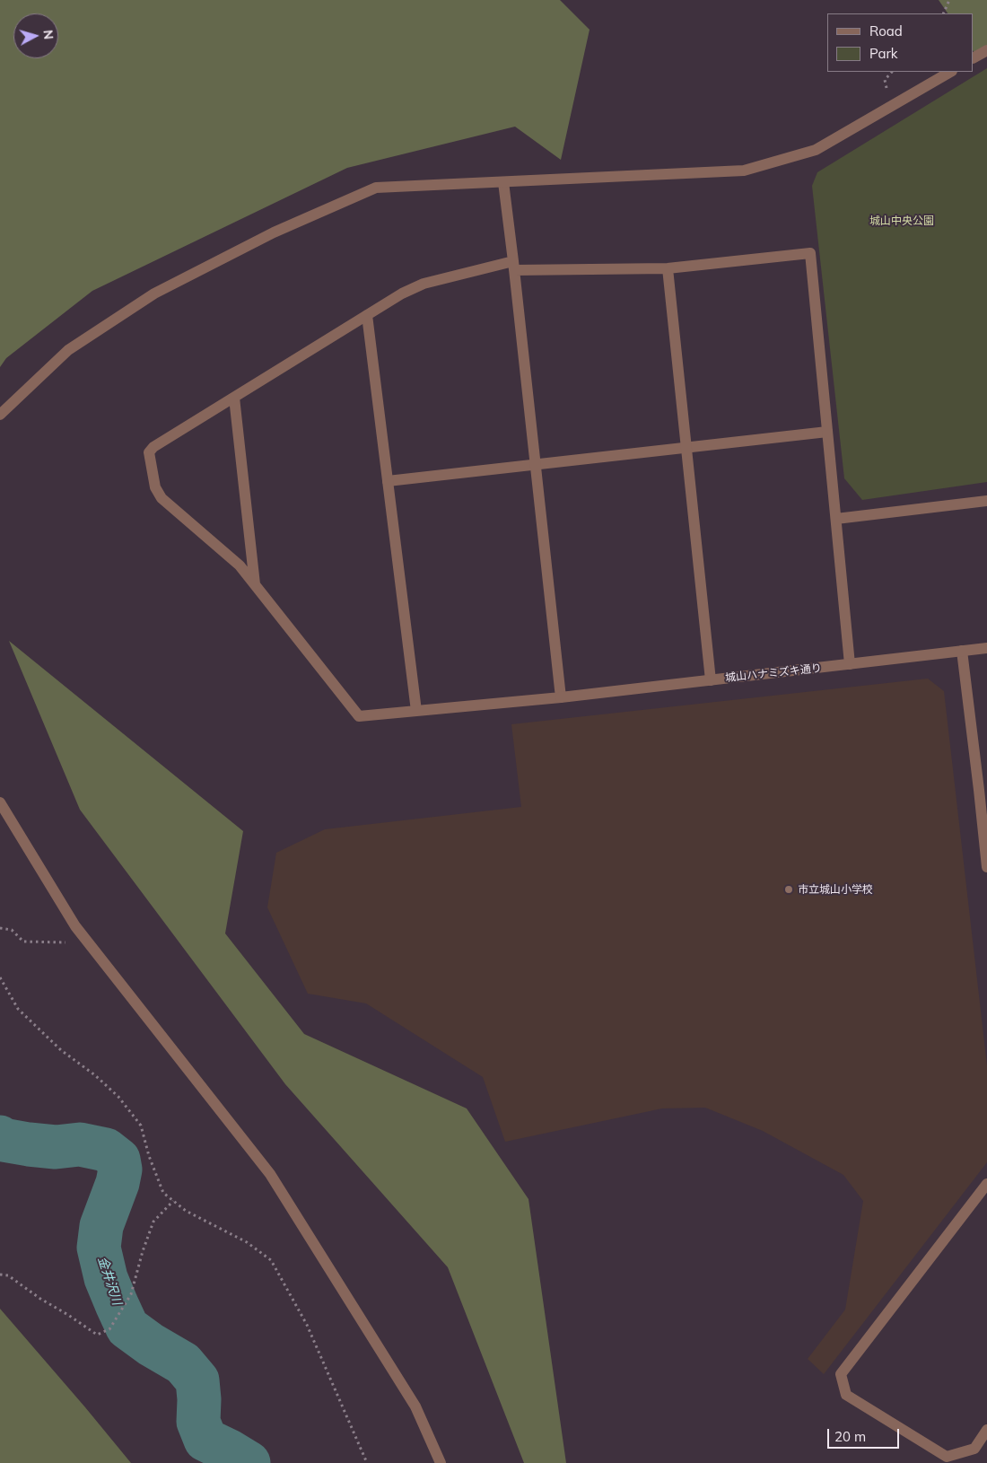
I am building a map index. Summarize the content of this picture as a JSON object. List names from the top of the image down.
{
  "streets": {
    "street": ["城山ハナミズキ通り"]
  },
  "water": ["金井沢川"],
  "parks": ["城山中央公園"],
  "places": ["市立城山小学校"],
  "legend": ["Road", "Park"],
  "scale_bar": "20 m",
  "north": "right"
}
